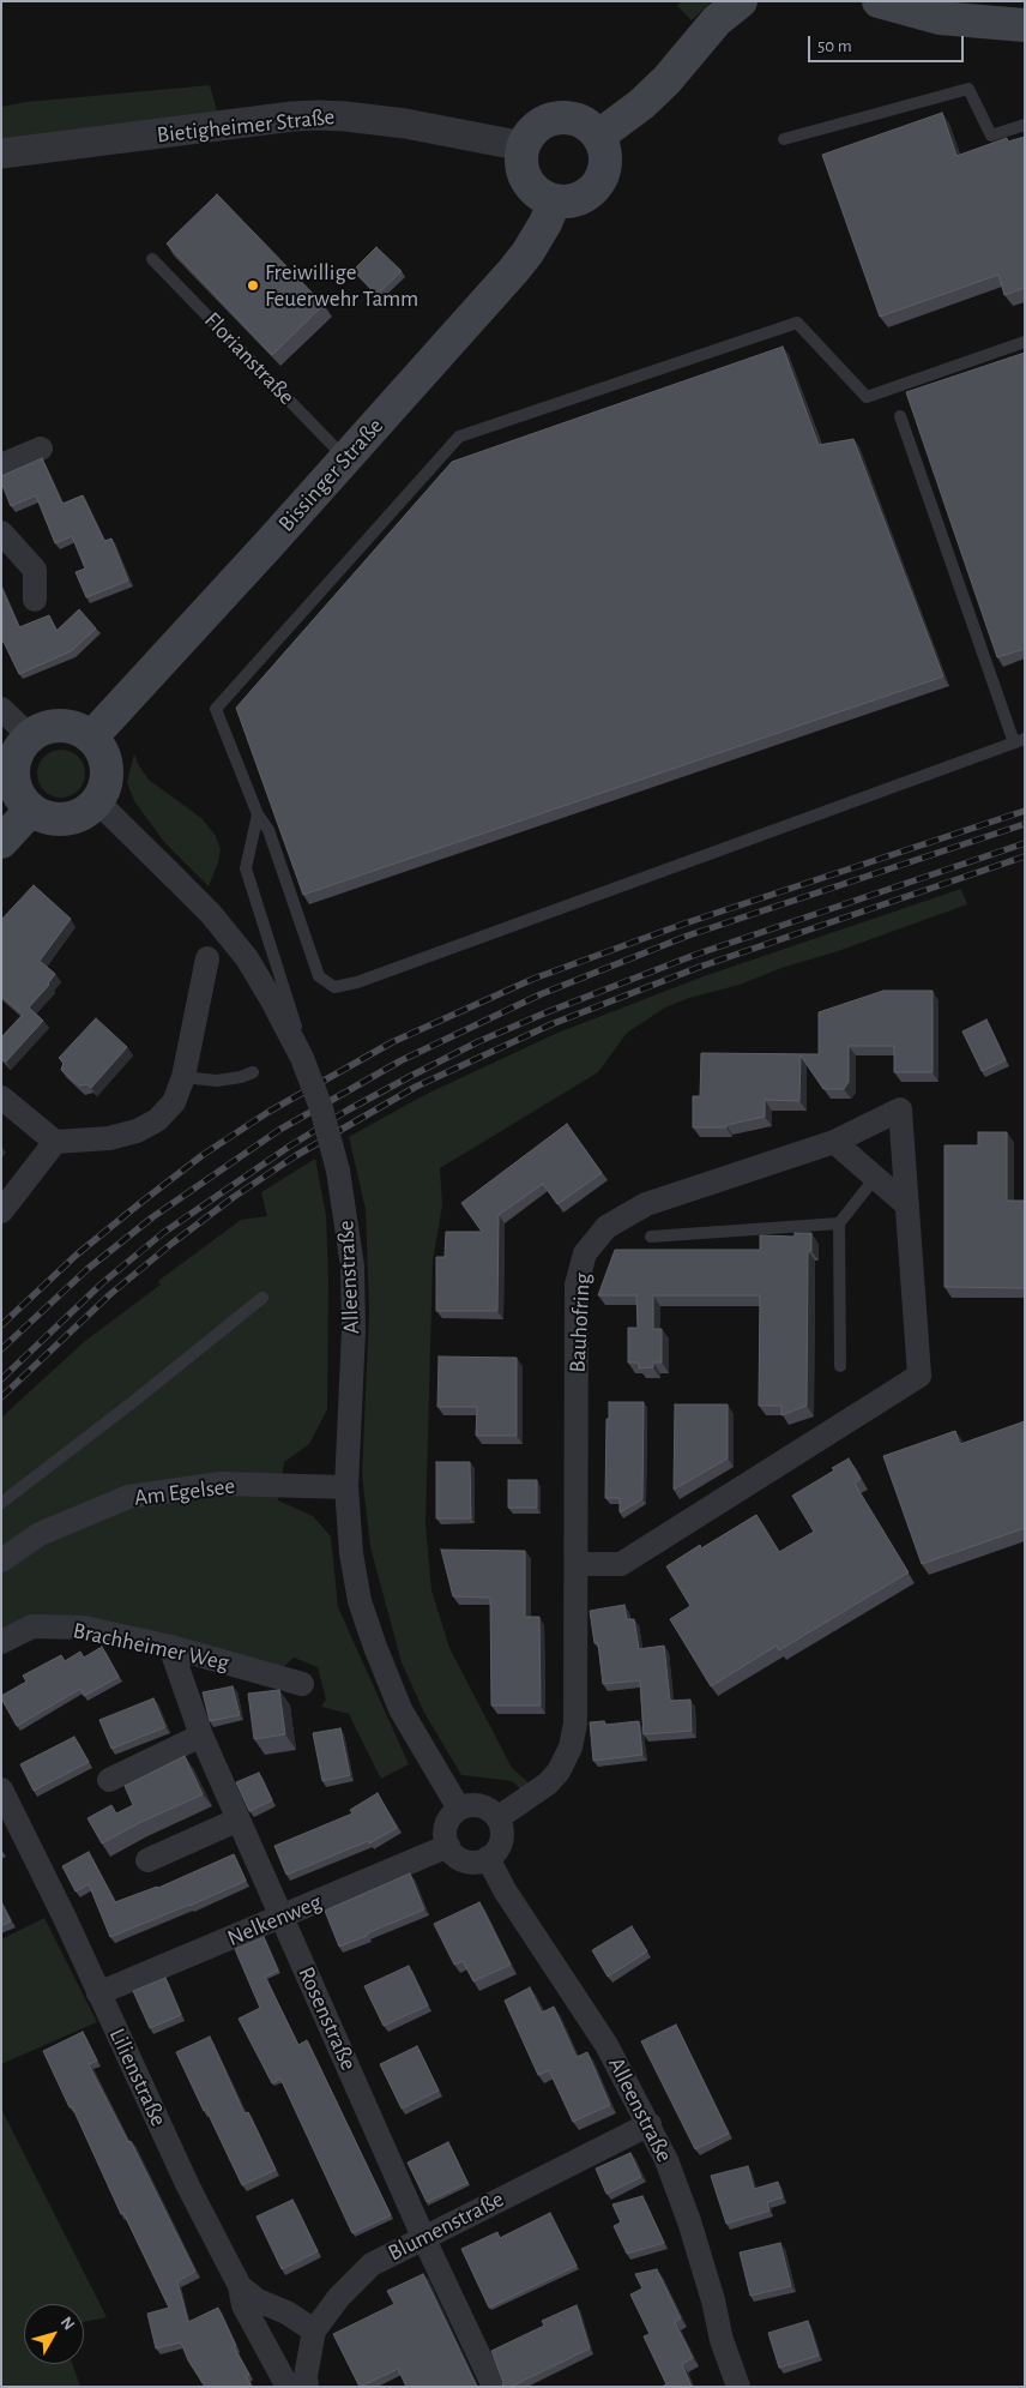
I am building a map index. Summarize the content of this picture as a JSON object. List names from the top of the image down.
{
  "streets": {
    "main road": ["Bissinger Straße"],
    "street": [
      "Bietigheimer Straße",
      "Alleenstraße",
      "Bauhofring",
      "Am Egelsee",
      "Brachheimer Weg",
      "Nelkenweg",
      "Rosenstraße",
      "Lilienstraße",
      "Blumenstraße"
    ],
    "lane": ["Florianstraße"]
  },
  "crossings": [
    ["Bietigheimer Straße", "Bissinger Straße"],
    ["Florianstraße", "Bissinger Straße"],
    ["Bissinger Straße", "Alleenstraße"],
    ["Alleenstraße", "Bauhofring"],
    ["Alleenstraße", "Am Egelsee"],
    ["Alleenstraße", "Nelkenweg"],
    ["Alleenstraße", "Blumenstraße"],
    ["Bauhofring", "Nelkenweg"],
    ["Brachheimer Weg", "Rosenstraße"],
    ["Nelkenweg", "Rosenstraße"],
    ["Nelkenweg", "Lilienstraße"],
    ["Rosenstraße", "Blumenstraße"],
    ["Lilienstraße", "Blumenstraße"]
  ],
  "places": ["Freiwillige Feuerwehr Tamm"],
  "scale_bar": "50 m",
  "north": "top right"
}
